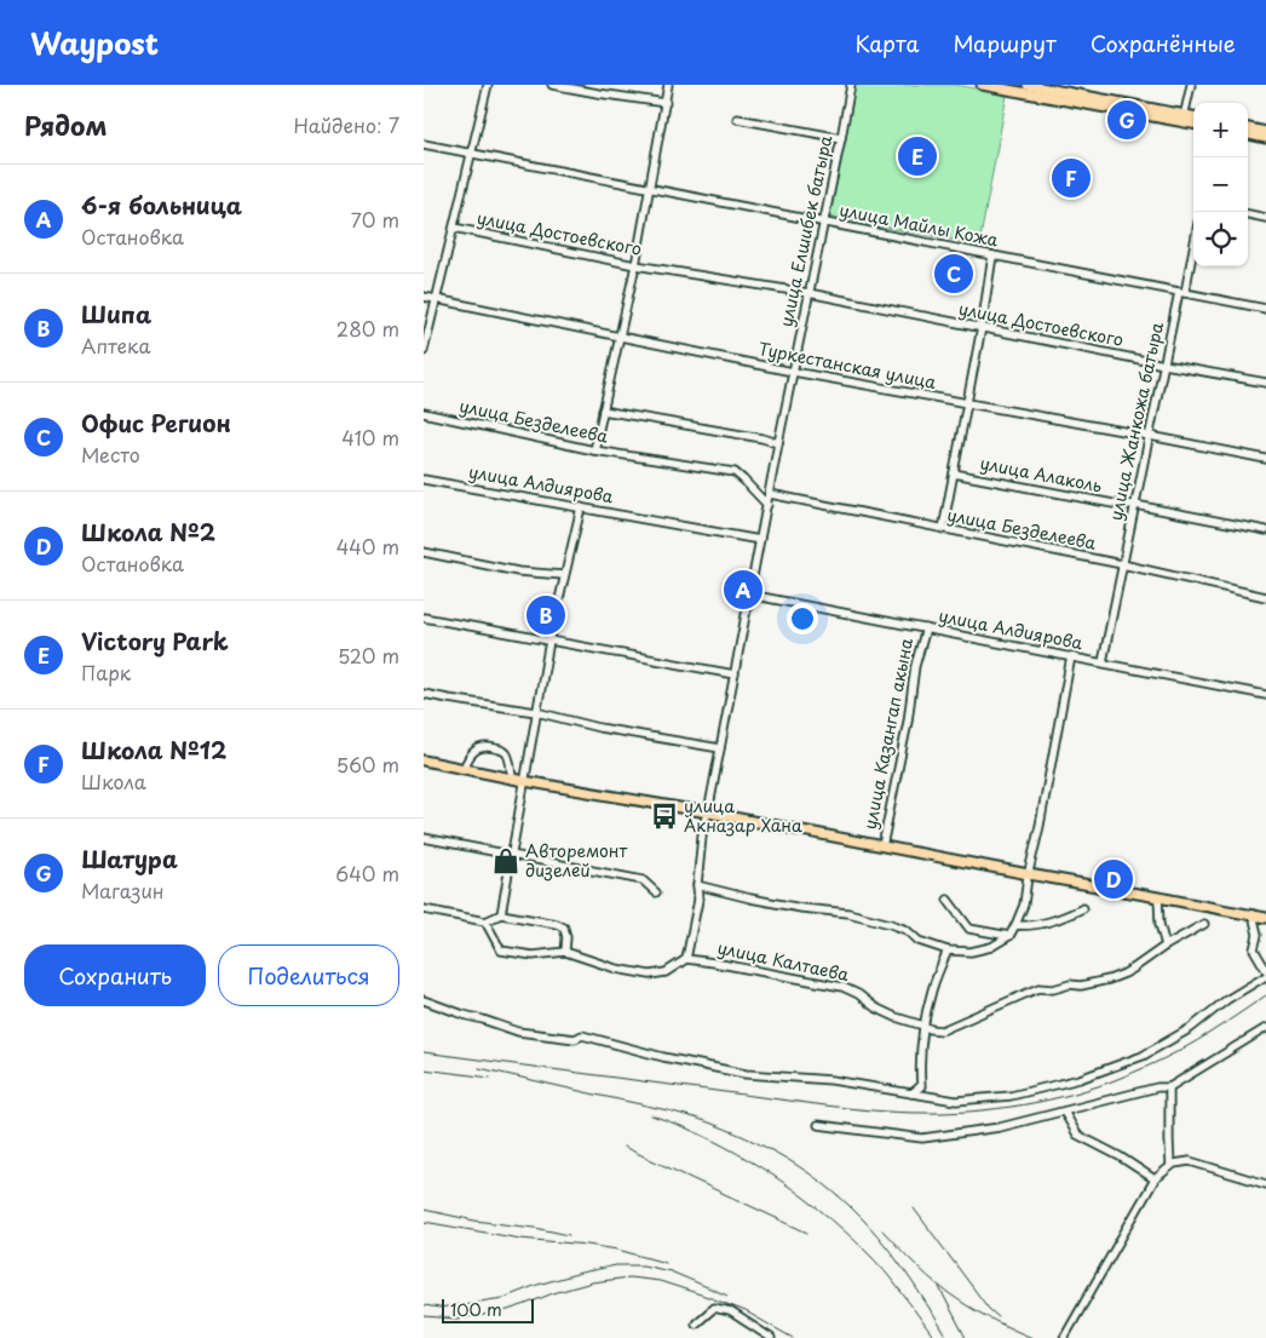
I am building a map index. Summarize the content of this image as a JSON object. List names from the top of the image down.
{
  "streets": {
    "street": [
      "улица Майлы Кожа",
      "улица Елшибек батыра",
      "улица Достоевского",
      "Туркестанская улица",
      "улица Безделеева",
      "улица Жанкожа батыра",
      "улица Алаколь",
      "улица Алдиярова",
      "улица Казангап акына",
      "улица Калтаева"
    ]
  },
  "crossings": [
    ["улица Майлы Кожа", "улица Елшибек батыра"],
    ["улица Майлы Кожа", "улица Жанкожа батыра"],
    ["улица Елшибек батыра", "улица Достоевского"],
    ["улица Елшибек батыра", "Туркестанская улица"],
    ["улица Елшибек батыра", "улица Безделеева"],
    ["улица Елшибек батыра", "улица Алдиярова"],
    ["улица Елшибек батыра", "улица Калтаева"],
    ["улица Достоевского", "улица Жанкожа батыра"],
    ["Туркестанская улица", "улица Жанкожа батыра"],
    ["улица Безделеева", "улица Жанкожа батыра"],
    ["улица Жанкожа батыра", "улица Алаколь"],
    ["улица Жанкожа батыра", "улица Алдиярова"],
    ["улица Алдиярова", "улица Казангап акына"]
  ],
  "places": {
    "bus stop": ["улица Акназар Хана"],
    "shop": ["Авторемонт дизелей"]
  },
  "scale_bar": "100 m",
  "page": {
    "header": "Waypost",
    "nav": ["Карта", "Маршрут", "Сохранённые"],
    "heading": ["Рядом", "Найдено: 7"],
    "pins": [
      "G",
      "E",
      "F",
      "C",
      "A",
      "B",
      "D"
    ],
    "map_buttons": ["+", "−"],
    "list": [
      {
        "mark": "A",
        "name": "6-я больница",
        "note": "Остановка",
        "value": "70 m"
      },
      {
        "mark": "B",
        "name": "Шипа",
        "note": "Аптека",
        "value": "280 m"
      },
      {
        "mark": "C",
        "name": "Офис Регион",
        "note": "Место",
        "value": "410 m"
      },
      {
        "mark": "D",
        "name": "Школа №2",
        "note": "Остановка",
        "value": "440 m"
      },
      {
        "mark": "E",
        "name": "Victory Park",
        "note": "Парк",
        "value": "520 m"
      },
      {
        "mark": "F",
        "name": "Школа №12",
        "note": "Школа",
        "value": "560 m"
      },
      {
        "mark": "G",
        "name": "Шатура",
        "note": "Магазин",
        "value": "640 m"
      }
    ],
    "buttons": ["Сохранить", "Поделиться"],
    "scale": "100 m"
  }
}
